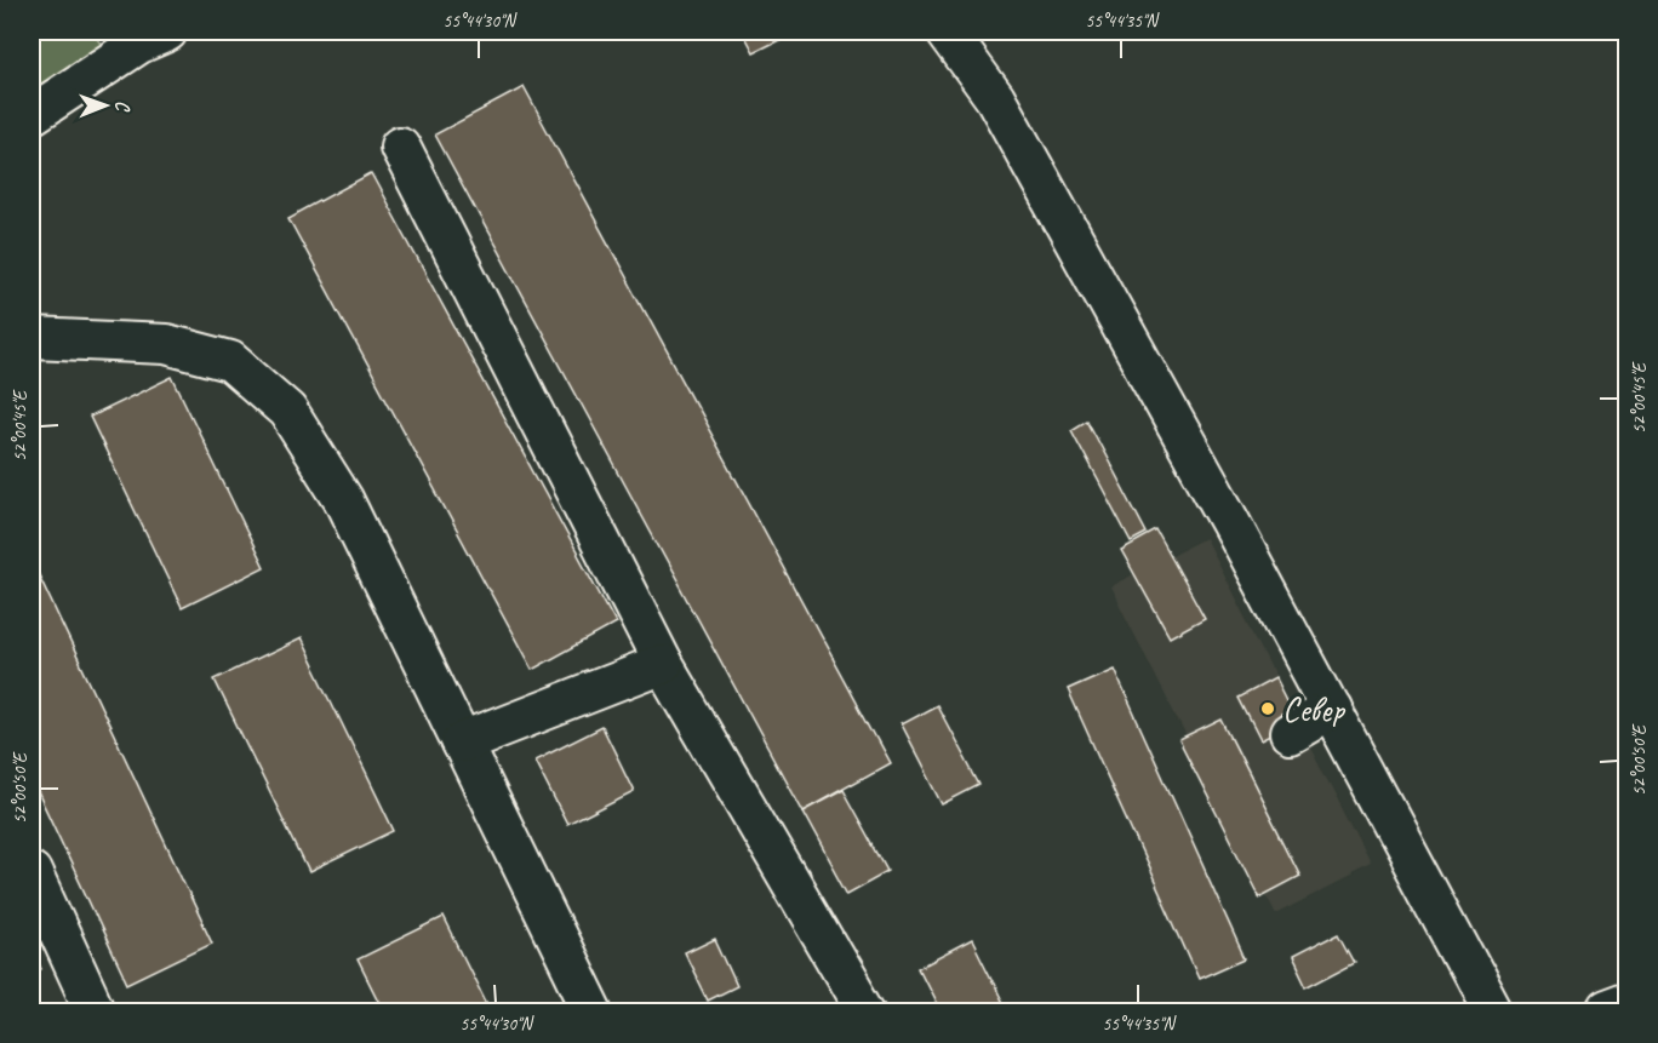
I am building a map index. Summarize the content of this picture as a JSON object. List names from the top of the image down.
{
  "places": ["Север"],
  "north": "right",
  "coordinates": [
    "55°44'30\"N",
    "55°44'35\"N",
    "52°00'45\"E",
    "52°00'50\"E"
  ]
}
